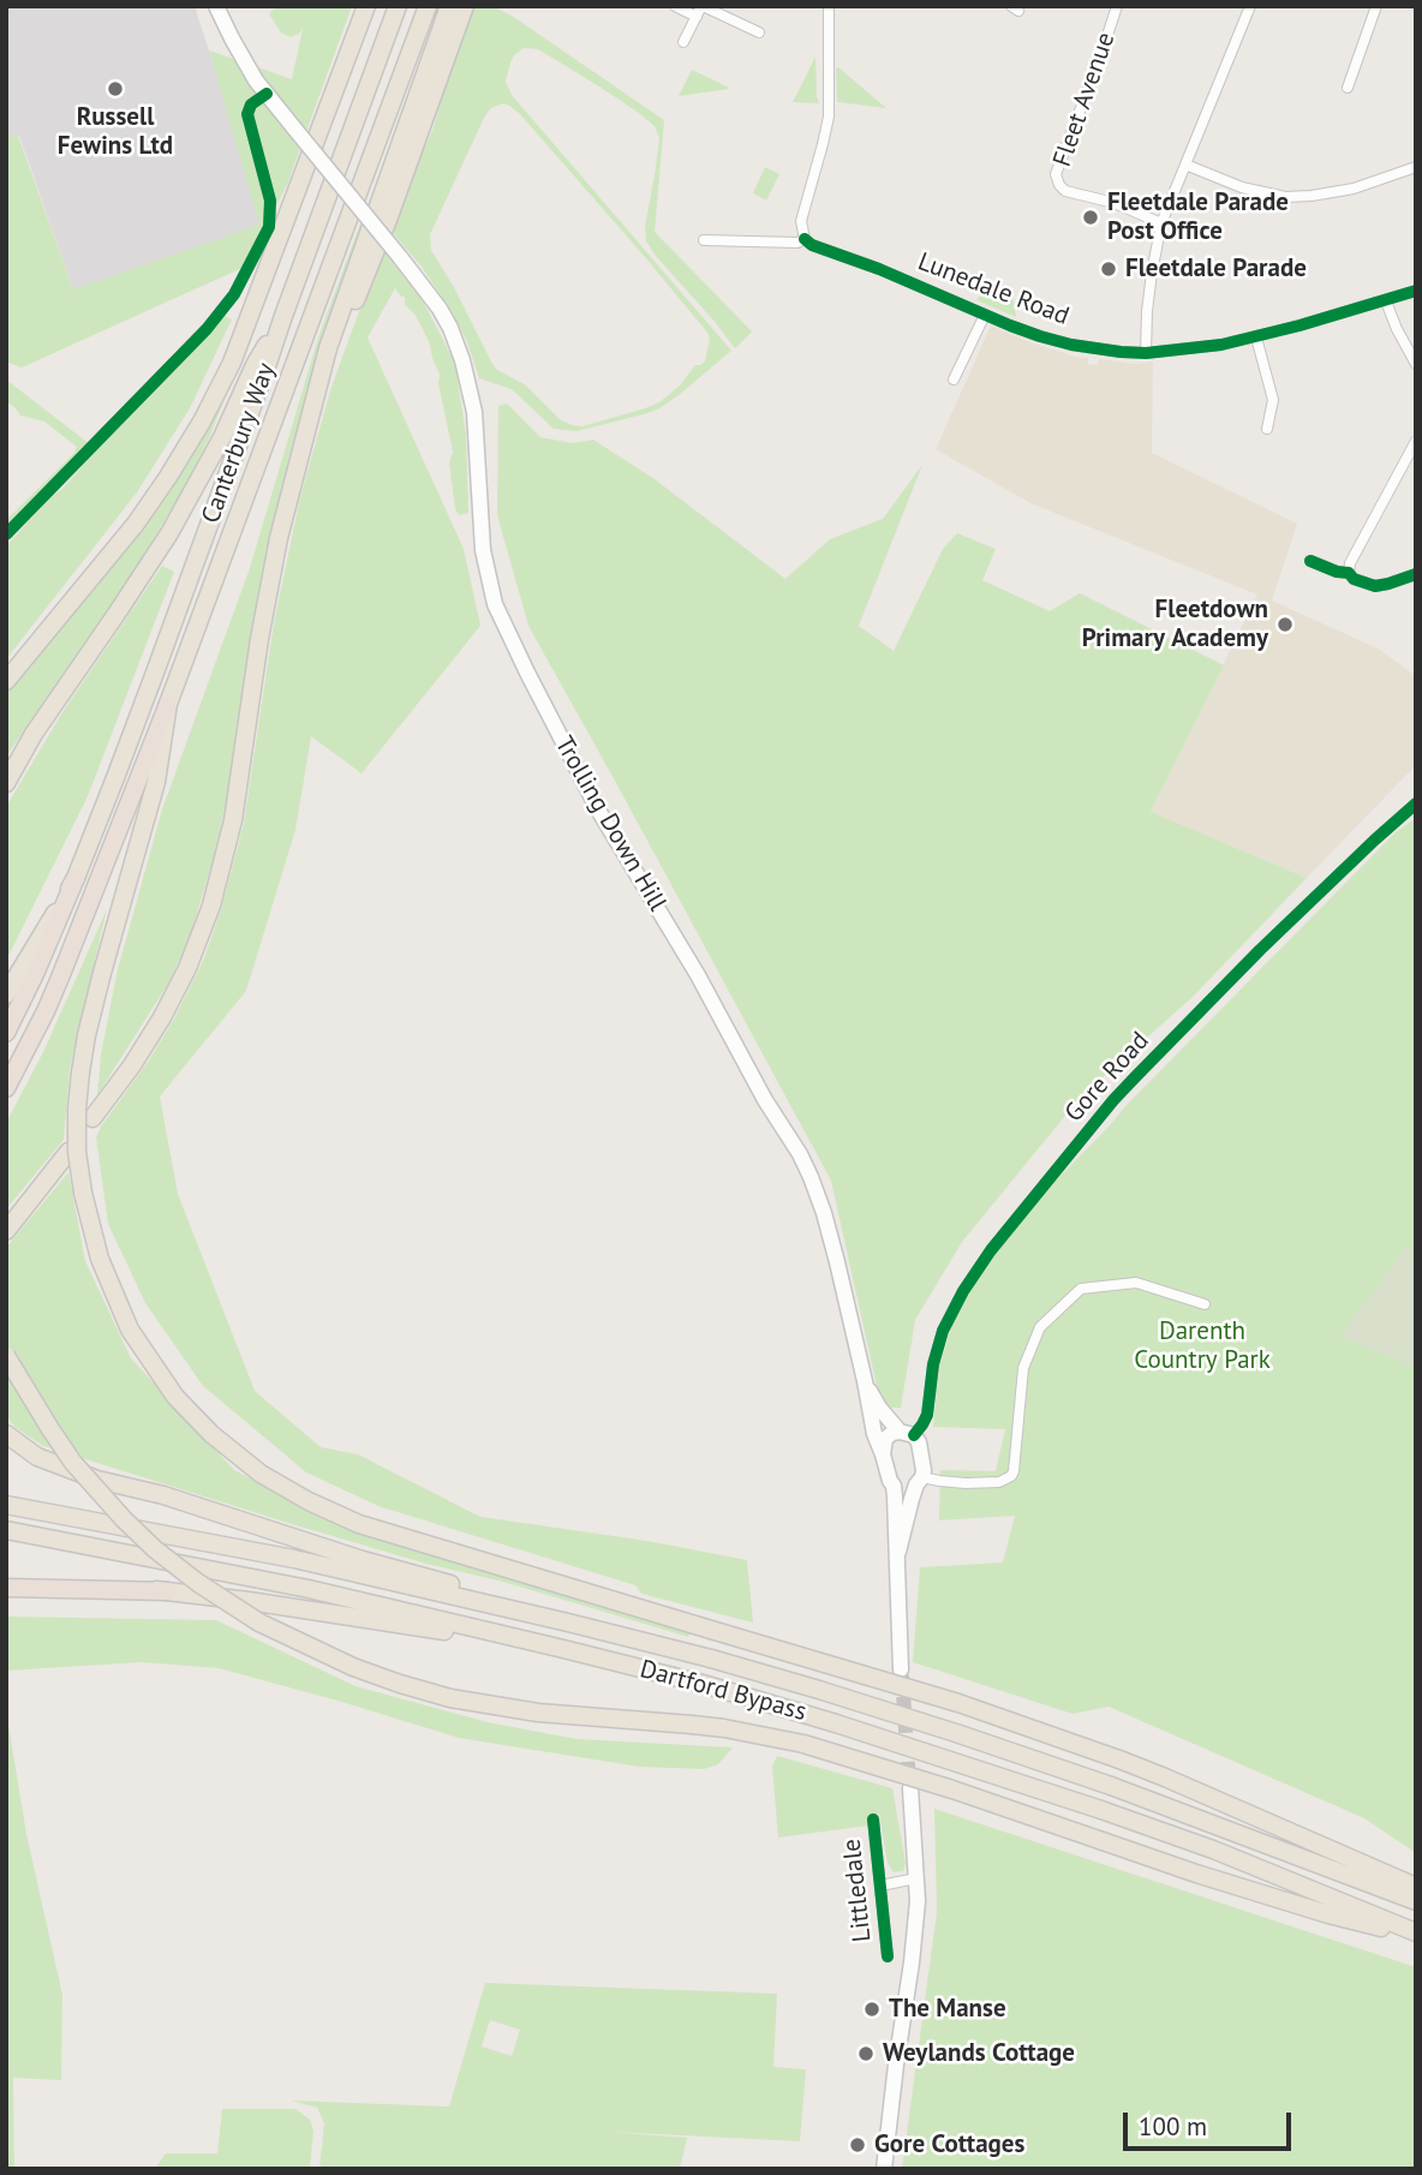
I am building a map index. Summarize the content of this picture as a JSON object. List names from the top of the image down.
{
  "streets": {
    "highway": ["Canterbury Way", "Dartford Bypass"],
    "main road": ["Trolling Down Hill"],
    "street": [
      "Fleet Avenue",
      "Lunedale Road",
      "Gore Road",
      "Littledale"
    ]
  },
  "crossings": [
    ["Trolling Down Hill", "Gore Road"]
  ],
  "parks": ["Darenth Country Park"],
  "places": [
    "Russell Fewins Ltd",
    "Fleetdale Parade Post Office",
    "Fleetdale Parade",
    "Fleetdown Primary Academy",
    "The Manse",
    "Weylands Cottage",
    "Gore Cottages"
  ],
  "scale_bar": "100 m"
}
